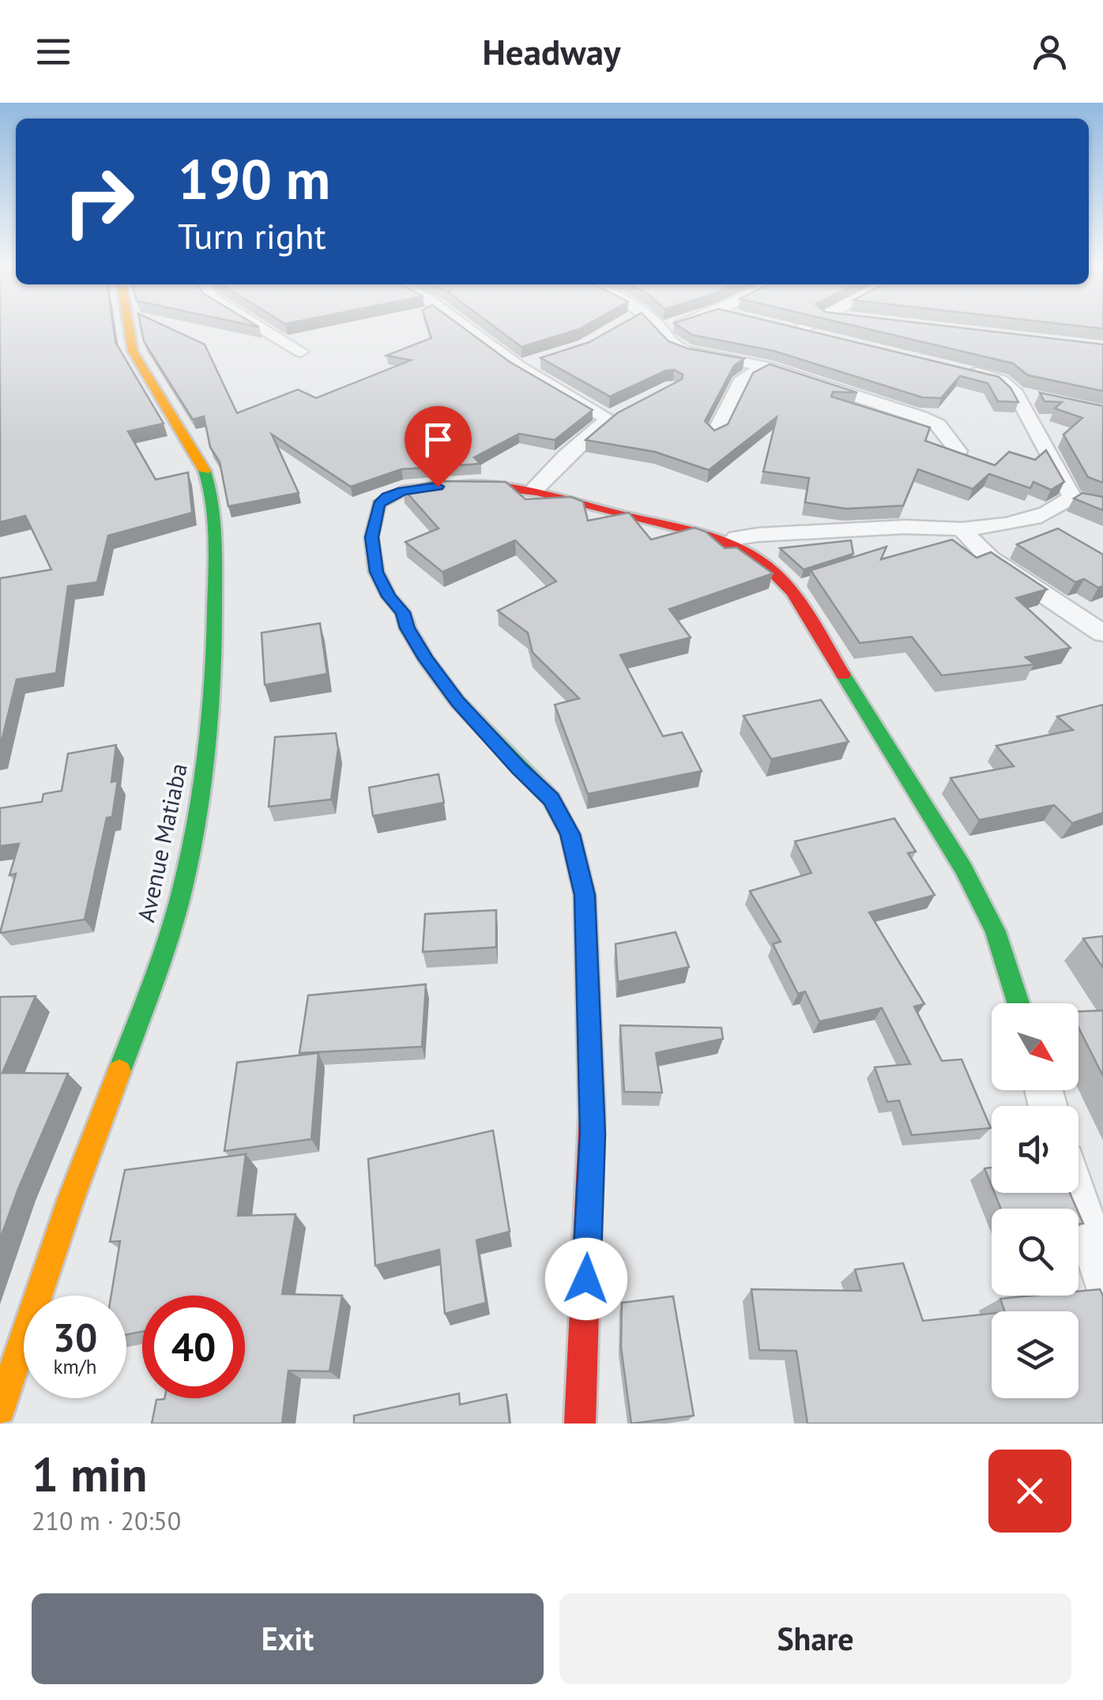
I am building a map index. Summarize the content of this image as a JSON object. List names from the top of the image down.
{
  "streets": {
    "street": ["Avenue Matiaba"]
  },
  "north": "bottom right",
  "page": {
    "header": "Headway",
    "turn": ["190 m", "Turn right"],
    "speed": "30 km/h",
    "limit": "40",
    "heading": ["1 min", "210 m · 20:50"],
    "buttons": ["Exit", "Share"]
  }
}
